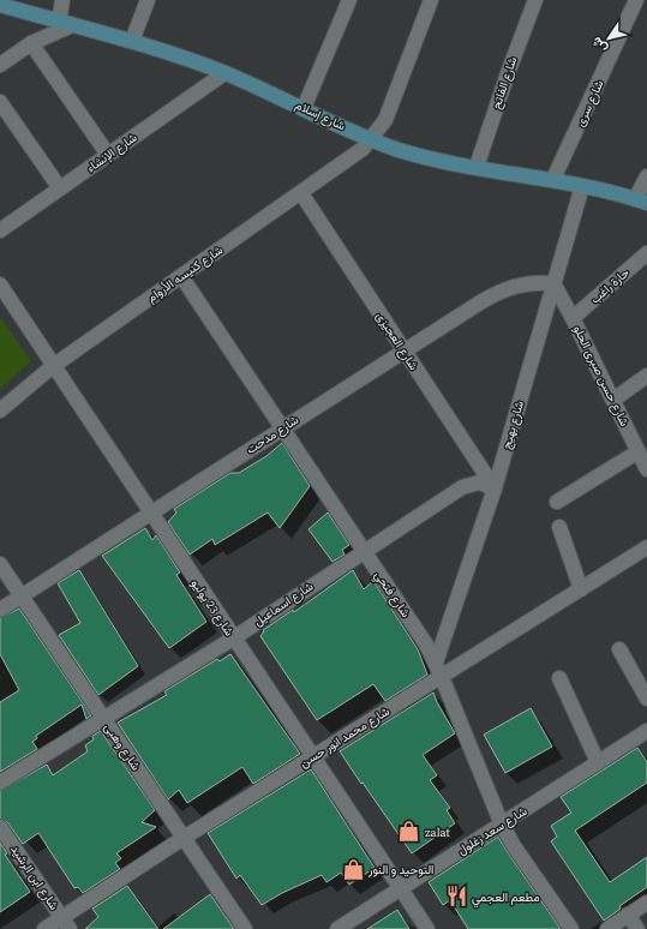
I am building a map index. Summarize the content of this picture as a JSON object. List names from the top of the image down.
{
  "streets": {
    "street": [
      "شارع الفاتح",
      "شارع سرى",
      "شارع إسلام",
      "شارع الإنشاء",
      "شارع كنيسه الأروام",
      "حارة راغب",
      "شارع العجيزى",
      "شارع حسن صبرى الحلو",
      "شارع بهيج",
      "شارع مدحت",
      "شارع فتحي",
      "شارع اسماعيل",
      "شارع 23 يوليو",
      "شارع محمد انور حسن",
      "شارع وهبى",
      "شارع سعد زغلول",
      "شارع ابن الرشيد"
    ]
  },
  "crossings": [
    ["شارع الفاتح", "شارع إسلام"],
    ["شارع سرى", "شارع إسلام"],
    ["شارع إسلام", "شارع الإنشاء"],
    ["شارع إسلام", "شارع كنيسه الأروام"],
    ["شارع إسلام", "شارع بهيج"],
    ["شارع كنيسه الأروام", "شارع العجيزى"],
    ["شارع كنيسه الأروام", "شارع فتحي"],
    ["شارع كنيسه الأروام", "شارع 23 يوليو"],
    ["حارة راغب", "شارع حسن صبرى الحلو"],
    ["شارع العجيزى", "شارع بهيج"],
    ["شارع العجيزى", "شارع مدحت"],
    ["شارع العجيزى", "شارع اسماعيل"],
    ["شارع حسن صبرى الحلو", "شارع بهيج"],
    ["شارع حسن صبرى الحلو", "شارع مدحت"],
    ["شارع بهيج", "شارع مدحت"],
    ["شارع بهيج", "شارع فتحي"],
    ["شارع بهيج", "شارع اسماعيل"],
    ["شارع مدحت", "شارع فتحي"],
    ["شارع مدحت", "شارع 23 يوليو"],
    ["شارع مدحت", "شارع وهبى"],
    ["شارع فتحي", "شارع اسماعيل"],
    ["شارع فتحي", "شارع محمد انور حسن"],
    ["شارع فتحي", "شارع سعد زغلول"],
    ["شارع اسماعيل", "شارع 23 يوليو"],
    ["شارع اسماعيل", "شارع وهبى"],
    ["شارع 23 يوليو", "شارع محمد انور حسن"],
    ["شارع 23 يوليو", "شارع سعد زغلول"],
    ["شارع محمد انور حسن", "شارع وهبى"],
    ["شارع محمد انور حسن", "شارع ابن الرشيد"]
  ],
  "places": {
    "shop": ["zalat", "التوحيد و النور"],
    "restaurant": ["مطعم العجمي"]
  },
  "north": "bottom left"
}
